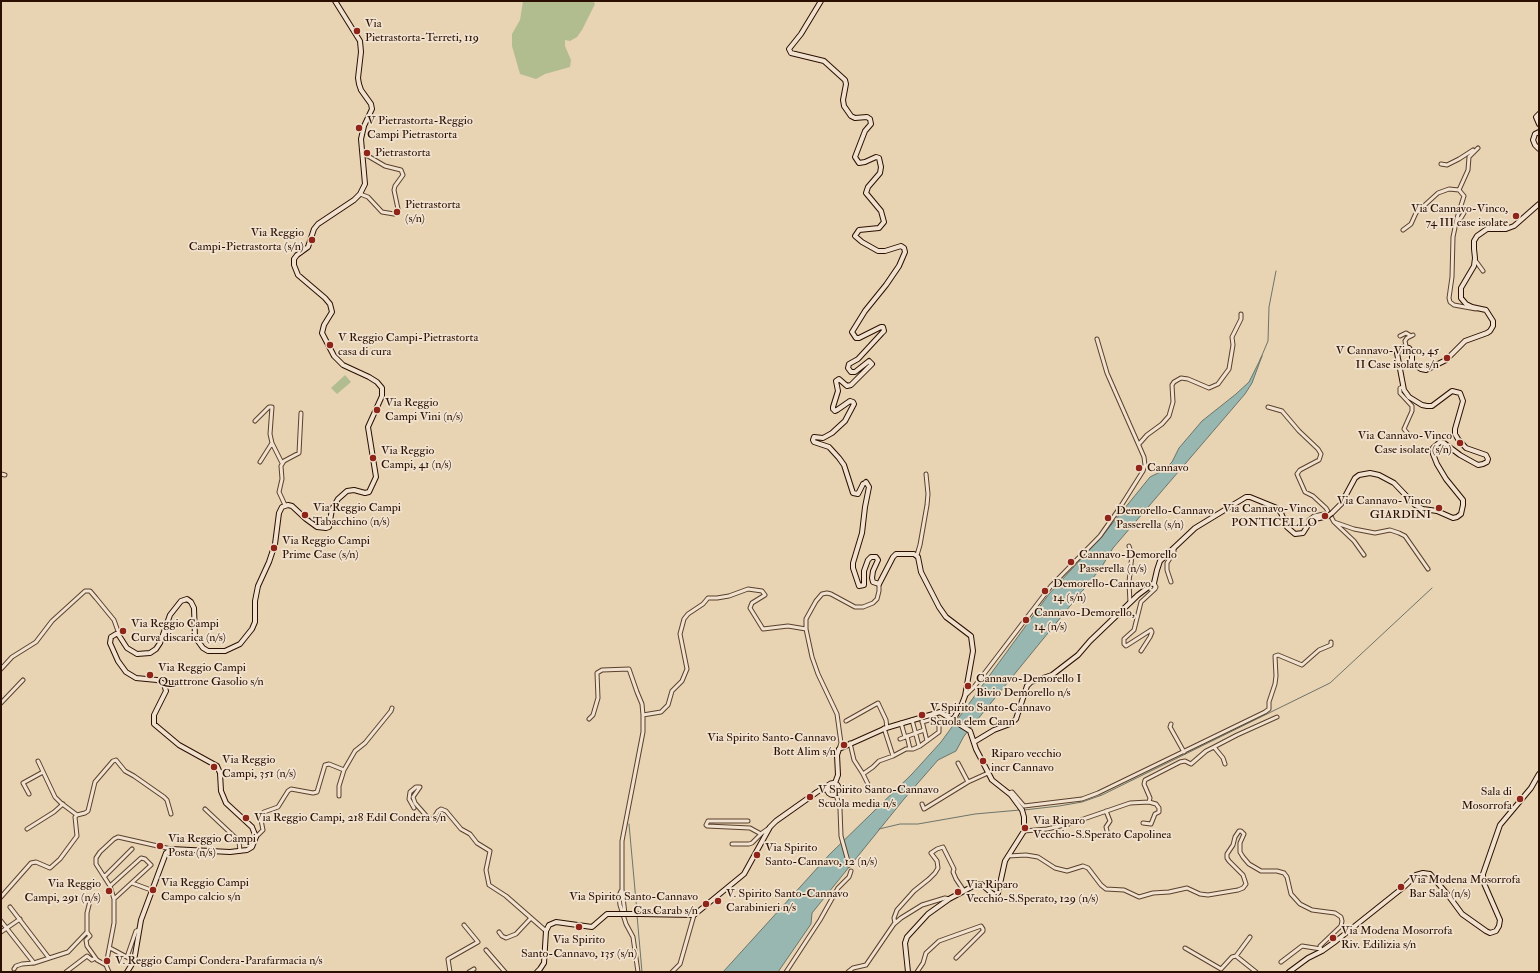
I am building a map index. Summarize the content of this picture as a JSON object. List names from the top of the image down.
{
  "places": [
    "Via Pietrastorta-Terreti, 119",
    "V Pietrastorta-Reggio Campi Pietrastorta",
    "Pietrastorta",
    "Pietrastorta (s/n)",
    "Via Cannavo-Vinco, 74 III case isolate",
    "Via Reggio Campi-Pietrastorta (s/n)",
    "V Reggio Campi-Pietrastorta casa di cura",
    "V Cannavo-Vinco, 45 II Case isolate s/n",
    "Via Reggio Campi Vini (n/s)",
    "Via Cannavo-Vinco Case isolate (s/n)",
    "Via Reggio Campi, 41 (n/s)",
    "Cannavo",
    "Via Cannavo-Vinco GIARDINI",
    "Via Reggio Campi Tabacchino (n/s)",
    "Via Cannavo-Vinco PONTICELLO",
    "Demorello-Cannavo Passerella (s/n)",
    "Via Reggio Campi Prime Case (s/n)",
    "Cannavo-Demorello Passerella (n/s)",
    "Demorello-Cannavo, 14 (s/n)",
    "Cannavo-Demorello, 14 (n/s)",
    "Via Reggio Campi Curva discarica (n/s)",
    "Via Reggio Campi Quattrone Gasolio s/n",
    "Cannavo-Demorello I Bivio Demorello n/s",
    "V Spirito Santo-Cannavo Scuola elem Cann",
    "Via Spirito Santo-Cannavo Bott Alim s/n",
    "Riparo vecchio incr Cannavo",
    "Via Reggio Campi, 351 (n/s)",
    "V Spirito Santo-Cannavo Scuola media n/s",
    "Sala di Mosorrofa",
    "Via Reggio Campi, 218 Edil Condera s/n",
    "Via Riparo Vecchio-S.Sperato Capolinea",
    "Via Reggio Campi Posta (n/s)",
    "Via Spirito Santo-Cannavo, 12 (n/s)",
    "Via Modena Mosorrofa Bar Sala (n/s)",
    "Via Reggio Campi Campo calcio s/n",
    "Via Reggio Campi, 291 (n/s)",
    "Via Riparo Vecchio-S.Sperato, 129 (n/s)",
    "V. Spirito Santo-Cannavo Carabinieri n/s",
    "Via Spirito Santo-Cannavo Cas.Carab s/n",
    "Via Spirito Santo-Cannavo, 135 (s/n)",
    "Via Modena Mosorrofa Riv. Edilizia s/n",
    "V. Reggio Campi Condera-Parafarmacia n/s"
  ]
}
